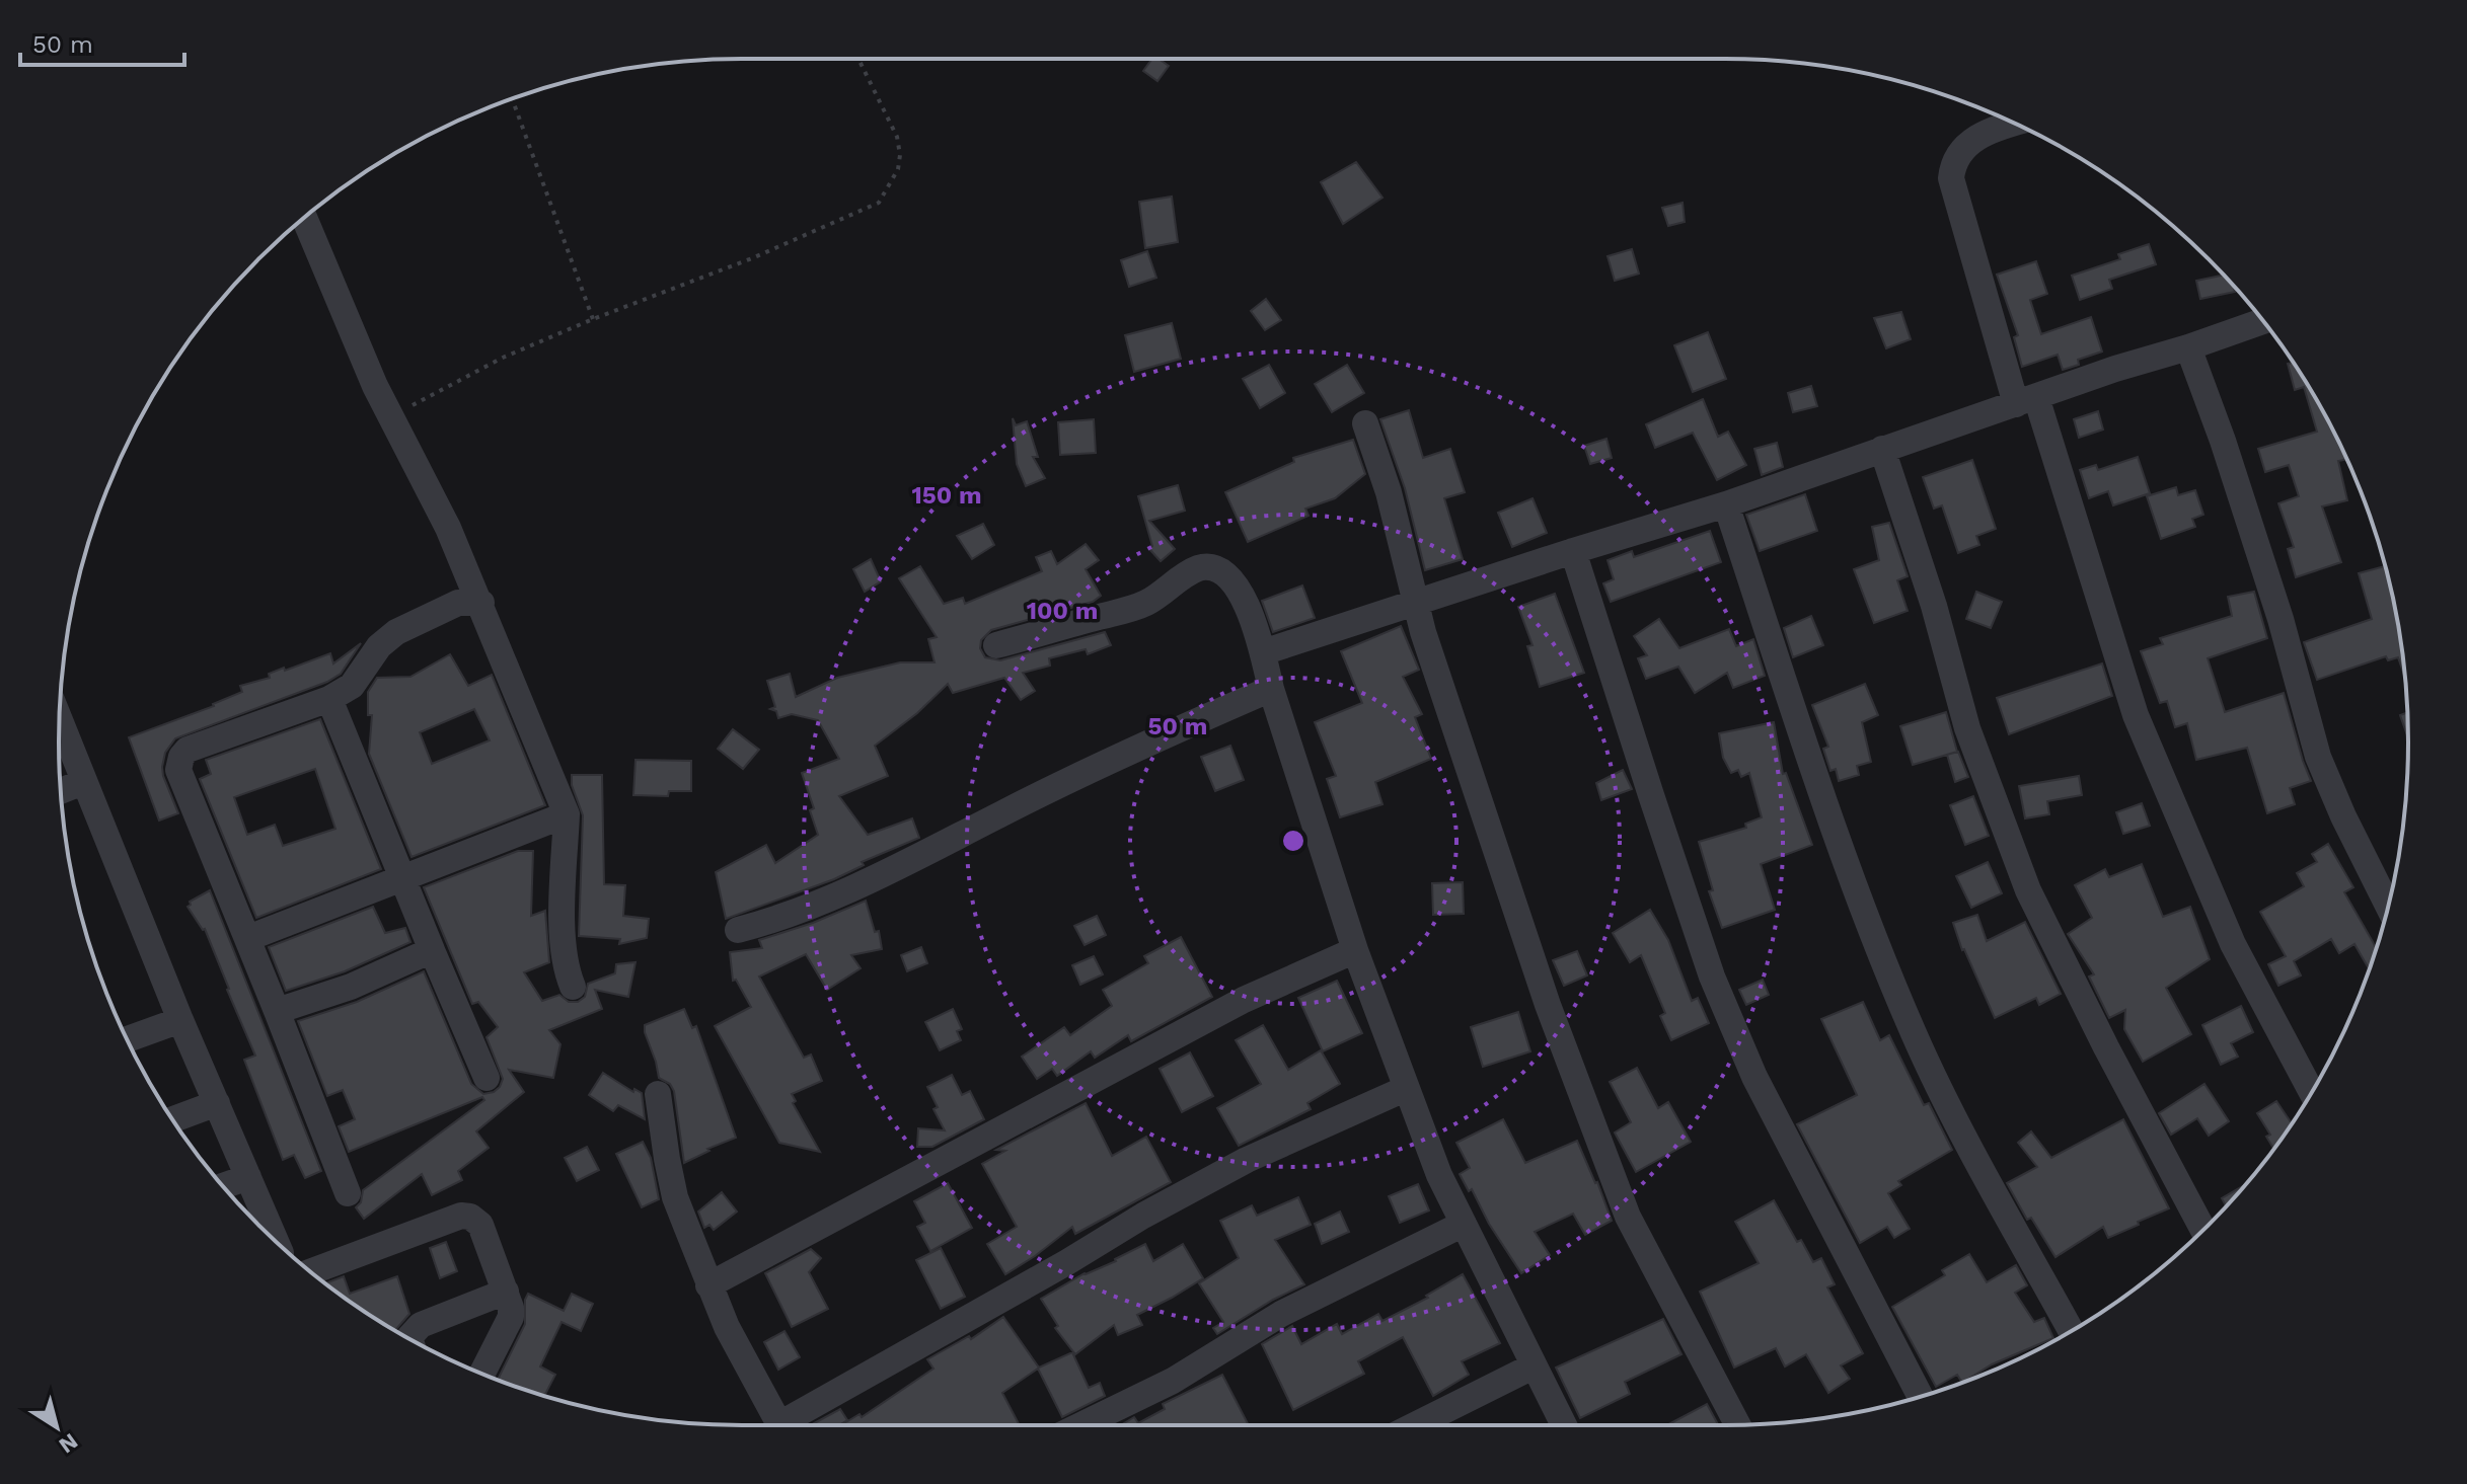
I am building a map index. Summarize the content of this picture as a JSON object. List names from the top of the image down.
{
  "scale_bar": "50 m",
  "north": "bottom right",
  "rings": ["150 m", "100 m", "50 m"]
}
